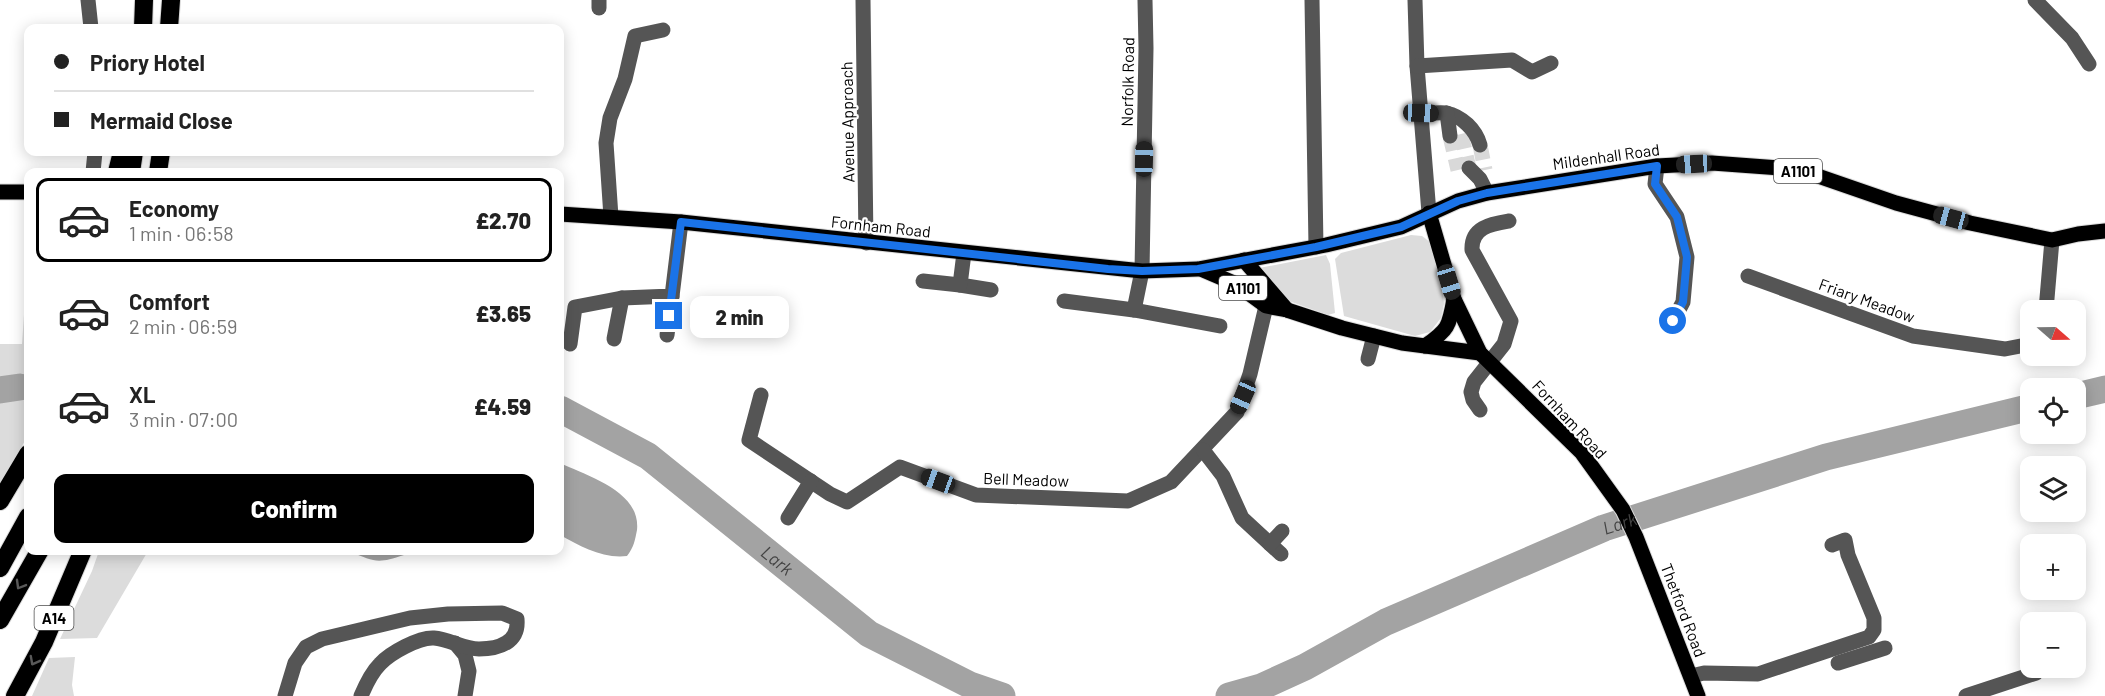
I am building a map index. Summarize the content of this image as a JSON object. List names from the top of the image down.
{
  "streets": {
    "highway": ["A14"],
    "main road": [
      "Mildenhall Road",
      "A1101",
      "Fornham Road",
      "Thetford Road"
    ],
    "street": [
      "Norfolk Road",
      "Avenue Approach",
      "Friary Meadow",
      "Bell Meadow"
    ]
  },
  "crossings": [
    ["Norfolk Road", "Fornham Road"],
    ["Avenue Approach", "Fornham Road"],
    ["Mildenhall Road", "Fornham Road"],
    ["A1101", "Fornham Road"],
    ["Fornham Road", "Bell Meadow"],
    ["Fornham Road", "Thetford Road"]
  ],
  "water": ["Lark"],
  "north": "right",
  "page": {
    "banner": ["Priory Hotel", "Mermaid Close"],
    "list": [
      {
        "name": "Economy",
        "note": "1 min · 06:58",
        "value": "£2.70"
      },
      {
        "name": "Comfort",
        "note": "2 min · 06:59",
        "value": "£3.65"
      },
      {
        "name": "XL",
        "note": "3 min · 07:00",
        "value": "£4.59"
      }
    ],
    "bubble": "2 min",
    "map_buttons": ["+", "−"],
    "buttons": "Confirm"
  }
}
